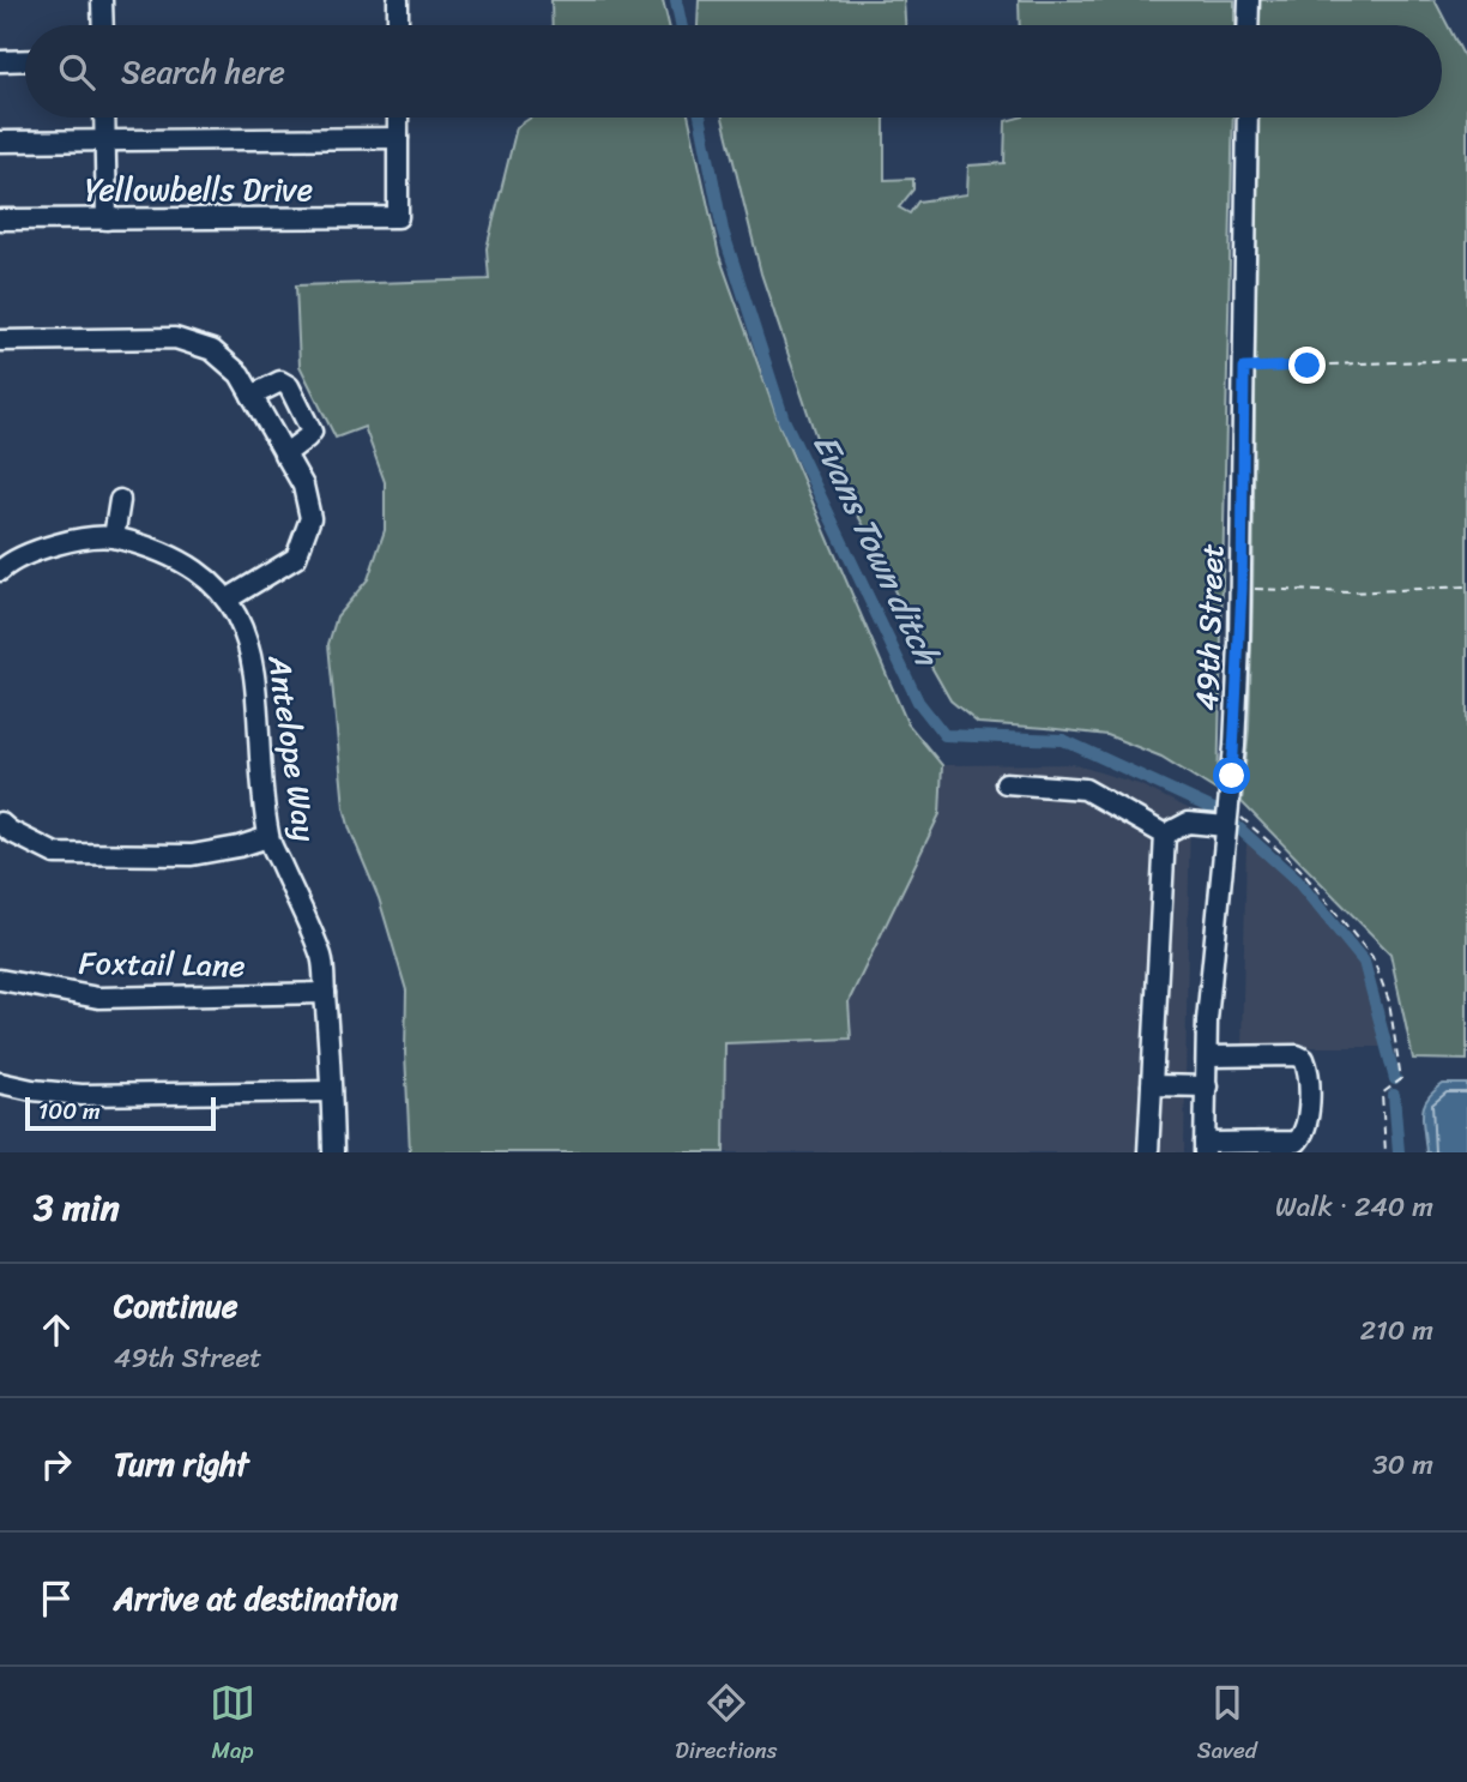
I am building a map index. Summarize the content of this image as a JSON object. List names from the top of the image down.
{
  "streets": {
    "street": [
      "Yellowbells Drive",
      "49th Street",
      "Antelope Way",
      "Foxtail Lane"
    ]
  },
  "crossings": [
    ["Antelope Way", "Foxtail Lane"]
  ],
  "water": ["Evans Town ditch"],
  "scale_bar": "100 m",
  "page": {
    "search": "Search here",
    "scale": "100 m",
    "heading": ["3 min", "Walk · 240 m"],
    "list": [
      ["Continue", "49th Street", "210 m"],
      ["Turn right", "30 m"],
      "Arrive at destination"
    ],
    "nav": ["Map", "Directions", "Saved"]
  }
}
